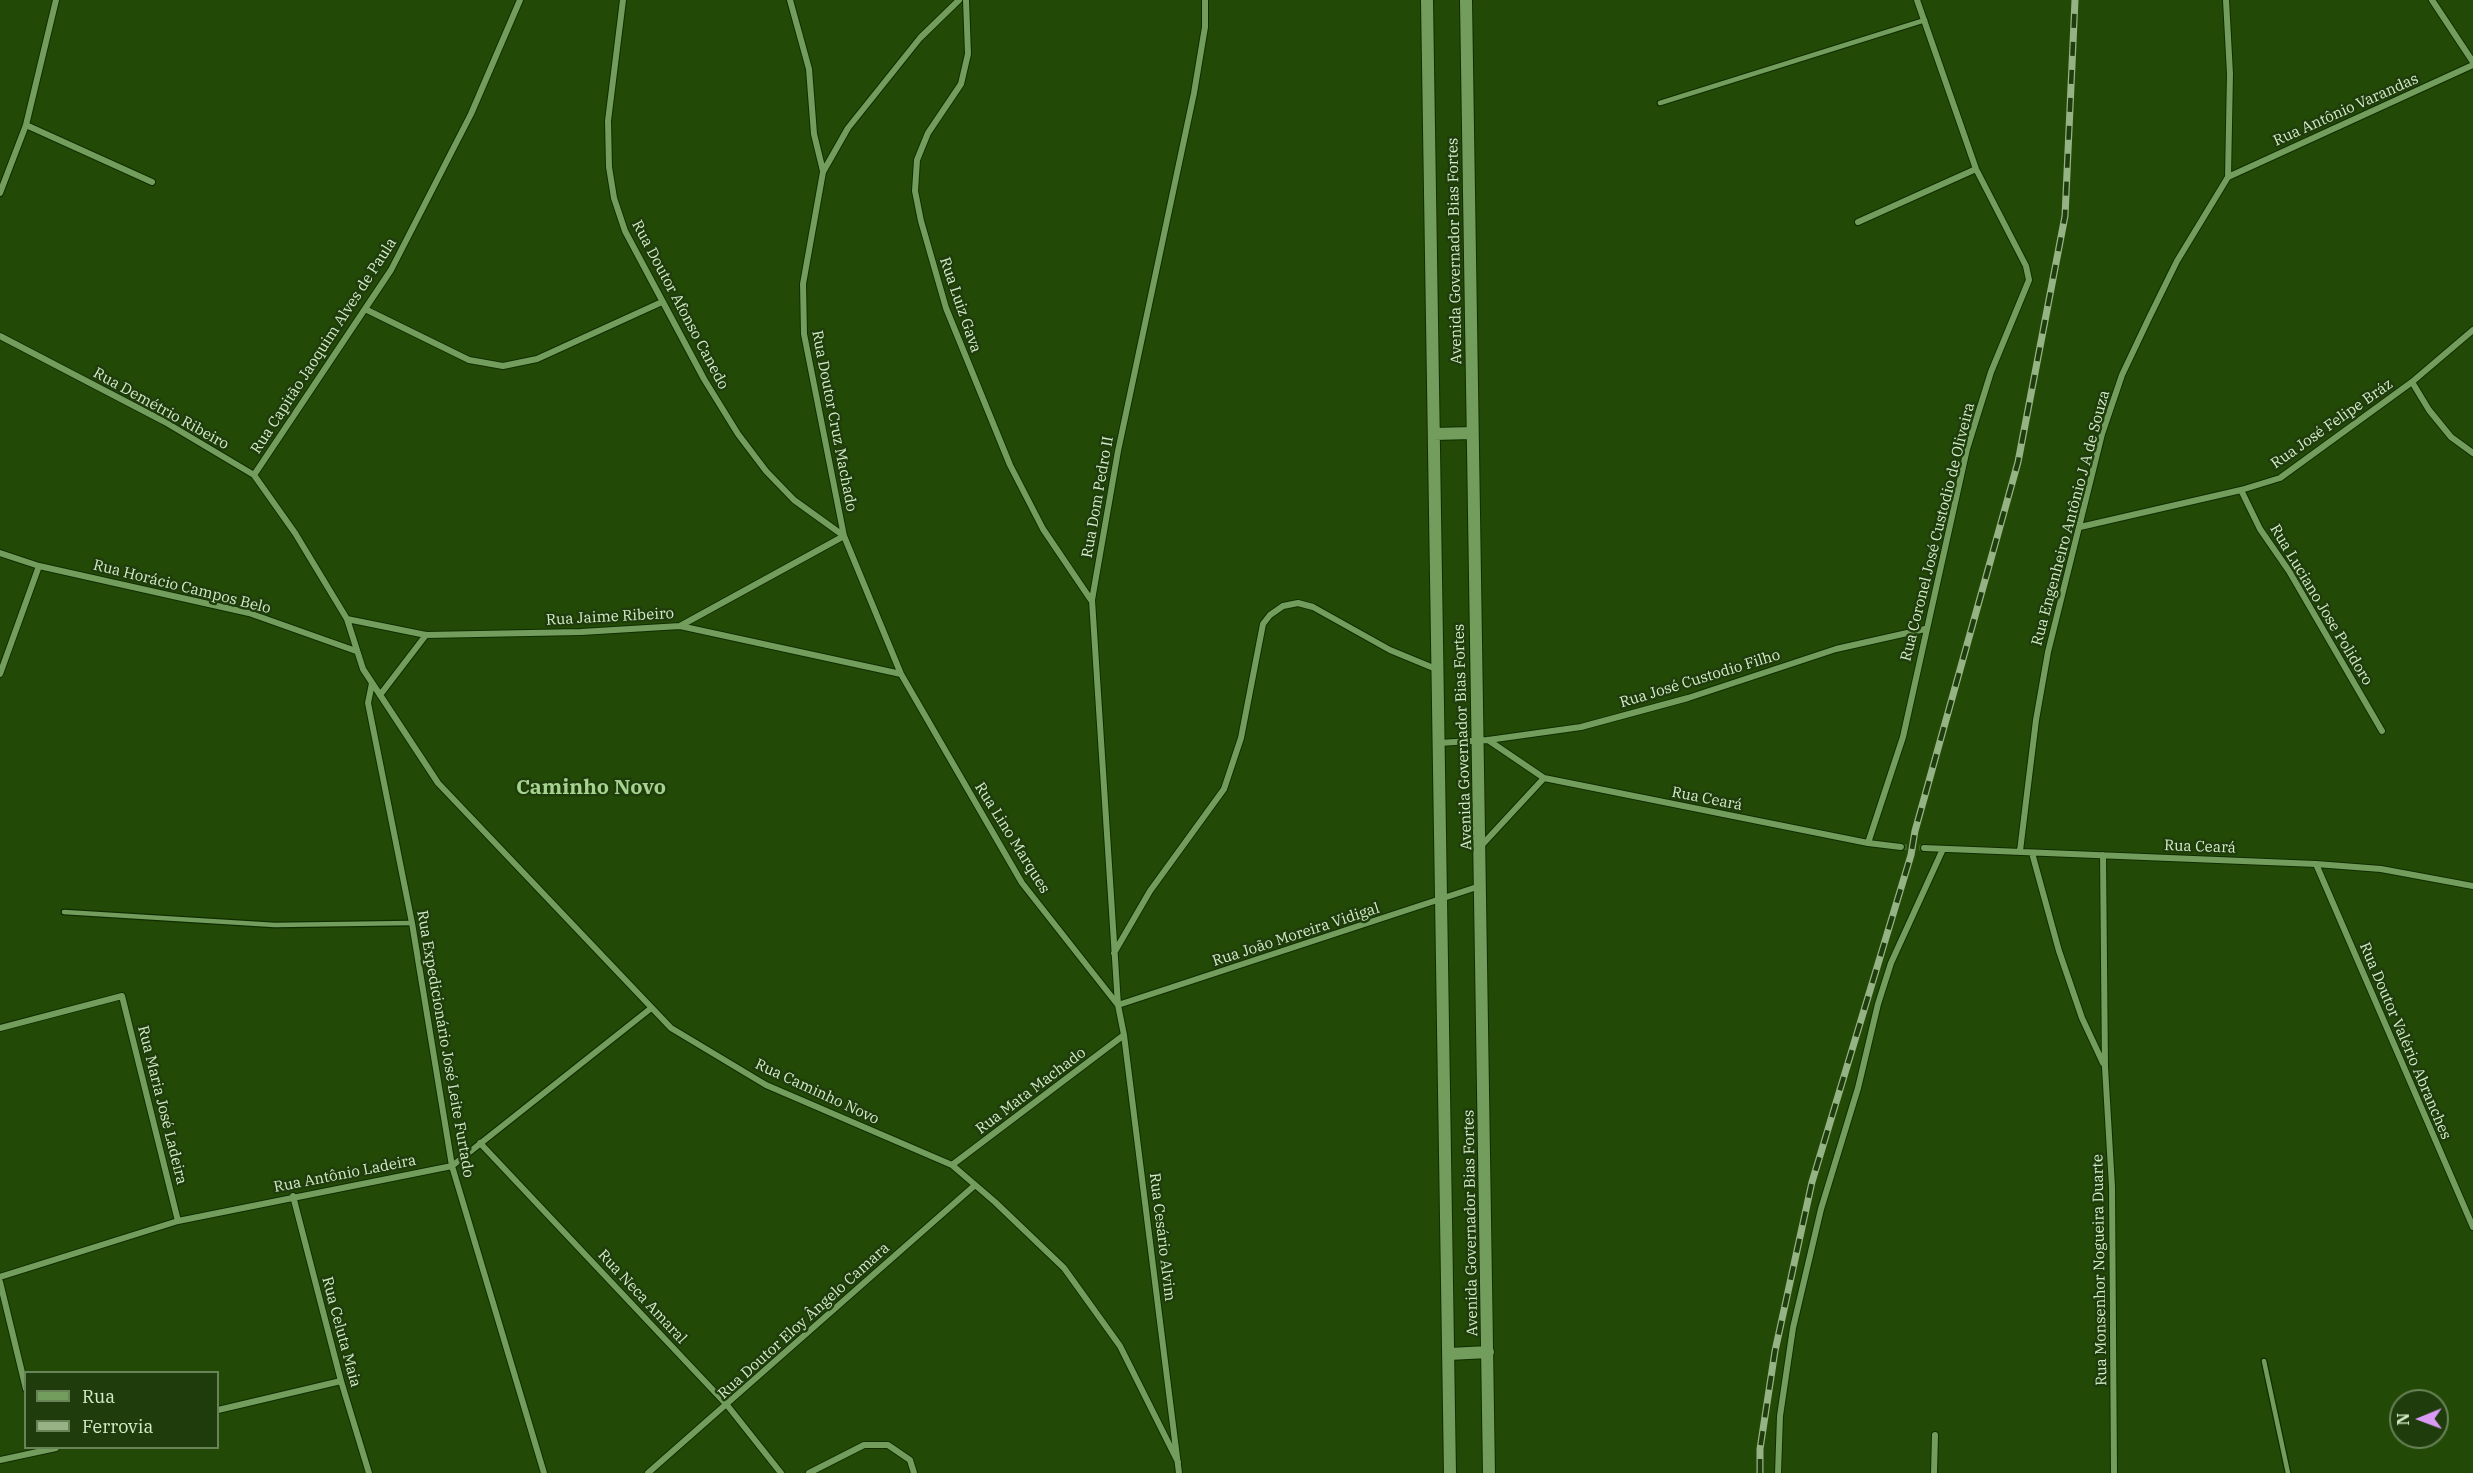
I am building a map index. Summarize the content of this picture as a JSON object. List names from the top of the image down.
{
  "streets": {
    "main road": ["Avenida Governador Bias Fortes"],
    "street": [
      "Rua Antônio Varandas",
      "Rua Doutor Afonso Canedo",
      "Rua Luiz Gava",
      "Rua Capitão Jaoquim Alves de Paula",
      "Rua Demétrio Ribeiro",
      "Rua Doutor Cruz Machado",
      "Rua José Felipe Bráz",
      "Rua Dom Pedro II",
      "Rua Engenheiro Antônio J A de Souza",
      "Rua Coronel José Custodio de Oliveira",
      "Rua Horácio Campos Belo",
      "Rua Luciano Jose Polidoro",
      "Rua Jaime Ribeiro",
      "Rua José Custodio Filho",
      "Rua Ceará",
      "Rua Lino Marques",
      "Rua João Moreira Vidigal",
      "Rua Doutor Valério Abranches",
      "Rua Expedicionário José Leite Furtado",
      "Rua Mata Machado",
      "Rua Caminho Novo",
      "Rua Maria José Ladeira",
      "Rua Antônio Ladeira",
      "Rua Cesário Alvim",
      "Rua Monsenhor Nogueira Duarte",
      "Rua Neca Amaral",
      "Rua Doutor Eloy Ângelo Camara",
      "Rua Celuta Maia"
    ]
  },
  "crossings": [
    ["Rua Antônio Varandas", "Rua Engenheiro Antônio J A de Souza"],
    ["Avenida Governador Bias Fortes", "Rua José Custodio Filho"],
    ["Avenida Governador Bias Fortes", "Rua Ceará"],
    ["Avenida Governador Bias Fortes", "Rua João Moreira Vidigal"],
    ["Rua Doutor Afonso Canedo", "Rua Doutor Cruz Machado"],
    ["Rua Doutor Afonso Canedo", "Rua Jaime Ribeiro"],
    ["Rua Doutor Afonso Canedo", "Rua Lino Marques"],
    ["Rua Luiz Gava", "Rua Dom Pedro II"],
    ["Rua Capitão Jaoquim Alves de Paula", "Rua Demétrio Ribeiro"],
    ["Rua Demétrio Ribeiro", "Rua Horácio Campos Belo"],
    ["Rua Demétrio Ribeiro", "Rua Jaime Ribeiro"],
    ["Rua Demétrio Ribeiro", "Rua Caminho Novo"],
    ["Rua Doutor Cruz Machado", "Rua Jaime Ribeiro"],
    ["Rua Doutor Cruz Machado", "Rua Lino Marques"],
    ["Rua José Felipe Bráz", "Rua Engenheiro Antônio J A de Souza"],
    ["Rua José Felipe Bráz", "Rua Luciano Jose Polidoro"],
    ["Rua Dom Pedro II", "Rua Lino Marques"],
    ["Rua Dom Pedro II", "Rua João Moreira Vidigal"],
    ["Rua Dom Pedro II", "Rua Cesário Alvim"],
    ["Rua Engenheiro Antônio J A de Souza", "Rua Ceará"],
    ["Rua Coronel José Custodio de Oliveira", "Rua José Custodio Filho"],
    ["Rua Coronel José Custodio de Oliveira", "Rua Ceará"],
    ["Rua Horácio Campos Belo", "Rua Caminho Novo"],
    ["Rua Jaime Ribeiro", "Rua Lino Marques"],
    ["Rua José Custodio Filho", "Rua Ceará"],
    ["Rua Ceará", "Rua Doutor Valério Abranches"],
    ["Rua Ceará", "Rua Monsenhor Nogueira Duarte"],
    ["Rua Lino Marques", "Rua João Moreira Vidigal"],
    ["Rua Lino Marques", "Rua Cesário Alvim"],
    ["Rua João Moreira Vidigal", "Rua Cesário Alvim"],
    ["Rua Expedicionário José Leite Furtado", "Rua Caminho Novo"],
    ["Rua Expedicionário José Leite Furtado", "Rua Antônio Ladeira"],
    ["Rua Mata Machado", "Rua Caminho Novo"],
    ["Rua Mata Machado", "Rua Cesário Alvim"],
    ["Rua Caminho Novo", "Rua Antônio Ladeira"],
    ["Rua Caminho Novo", "Rua Cesário Alvim"],
    ["Rua Caminho Novo", "Rua Doutor Eloy Ângelo Camara"],
    ["Rua Maria José Ladeira", "Rua Antônio Ladeira"],
    ["Rua Antônio Ladeira", "Rua Neca Amaral"],
    ["Rua Antônio Ladeira", "Rua Celuta Maia"],
    ["Rua Neca Amaral", "Rua Doutor Eloy Ângelo Camara"]
  ],
  "districts": ["Caminho Novo"],
  "legend": ["Rua", "Ferrovia"],
  "north": "left"
}
